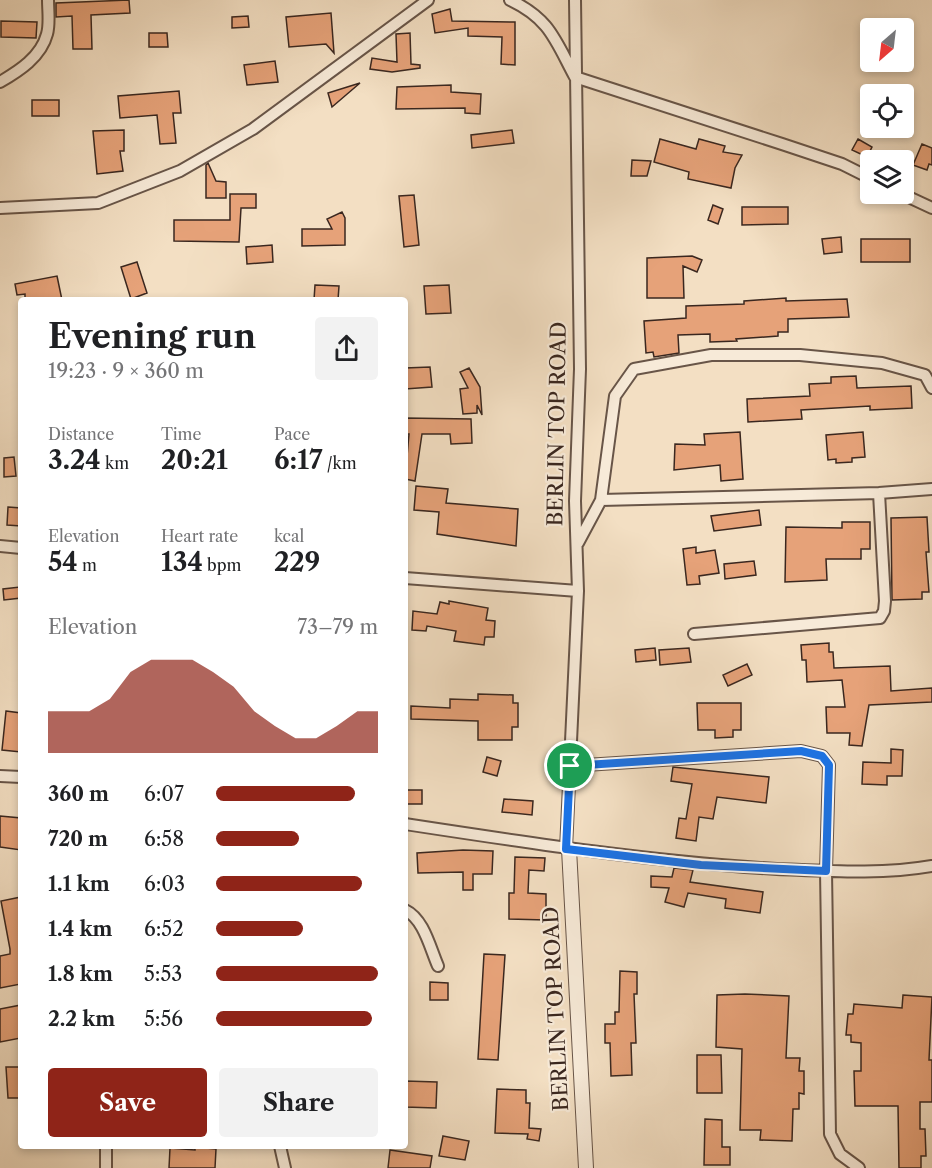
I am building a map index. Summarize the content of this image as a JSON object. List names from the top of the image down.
{
  "streets": {
    "street": ["BERLIN TOP ROAD"]
  },
  "north": "bottom left",
  "page": {
    "heading": ["Evening run", "19:23 · 9 × 360 m"],
    "stats": [
      ["Distance", "3.24 km"],
      ["Time", "20:21"],
      ["Pace", "6:17 /km"],
      ["Elevation", "54 m"],
      ["Heart rate", "134 bpm"],
      ["kcal", "229"]
    ],
    "chart": ["Elevation", "73–79 m"],
    "list": [
      {
        "name": "360 m",
        "note": "6:07"
      },
      {
        "name": "720 m",
        "note": "6:58"
      },
      {
        "name": "1.1 km",
        "note": "6:03"
      },
      {
        "name": "1.4 km",
        "note": "6:52"
      },
      {
        "name": "1.8 km",
        "note": "5:53"
      },
      {
        "name": "2.2 km",
        "note": "5:56"
      }
    ],
    "buttons": ["Save", "Share"]
  }
}
